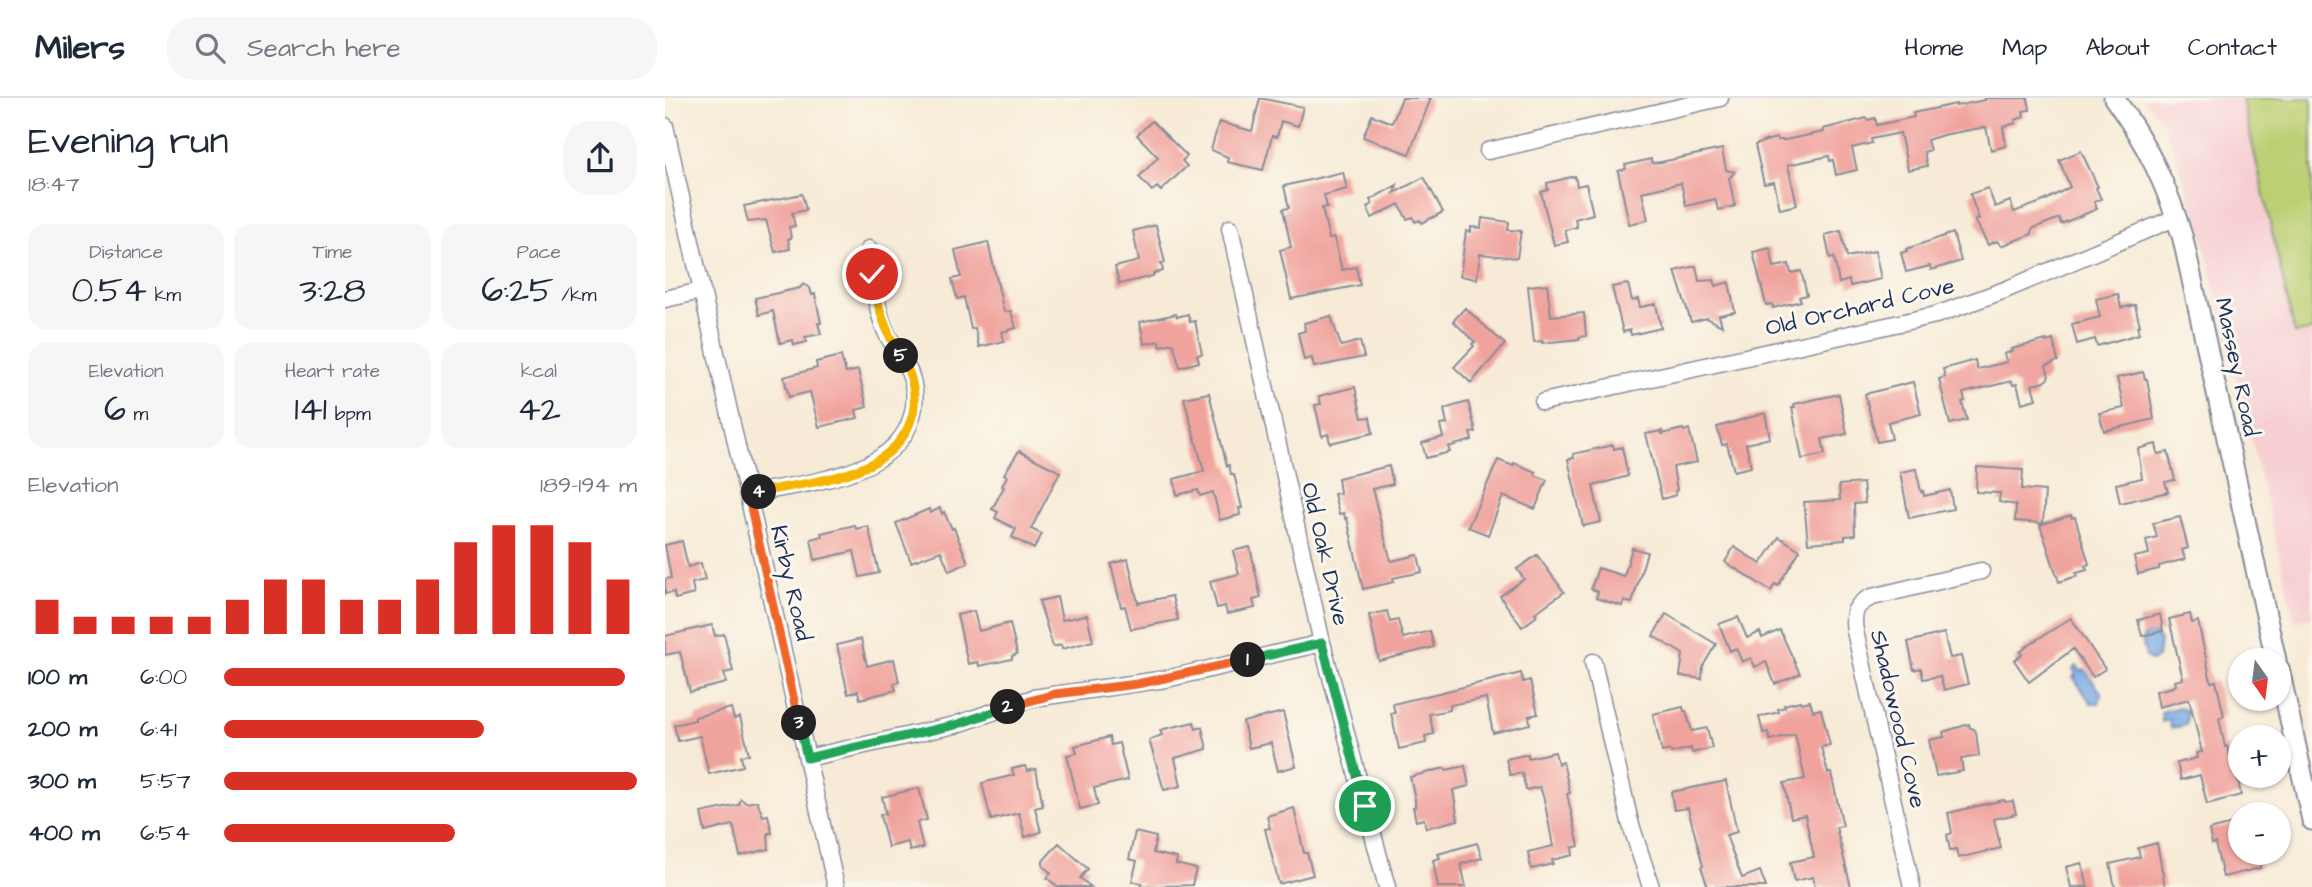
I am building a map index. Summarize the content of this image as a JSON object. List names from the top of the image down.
{
  "streets": {
    "street": [
      "Old Orchard Cove",
      "Massey Road",
      "Old Oak Drive",
      "Kirby Road",
      "Shadowood Cove"
    ]
  },
  "crossings": [
    ["Old Orchard Cove", "Massey Road"]
  ],
  "north": "bottom",
  "page": {
    "header": "Milers",
    "search": "Search here",
    "nav": [
      "Home",
      "Map",
      "About",
      "Contact"
    ],
    "heading": ["Evening run", "18:47"],
    "stats": [
      ["Distance", "0.54 km"],
      ["Time", "3:28"],
      ["Pace", "6:25 /km"],
      ["Elevation", "6 m"],
      ["Heart rate", "141 bpm"],
      ["kcal", "42"]
    ],
    "pins": [
      "5",
      "4",
      "1",
      "2",
      "3"
    ],
    "chart": ["Elevation", "189–194 m"],
    "map_buttons": ["+", "−"],
    "list": [
      {
        "name": "100 m",
        "note": "6:00"
      },
      {
        "name": "200 m",
        "note": "6:41"
      },
      {
        "name": "300 m",
        "note": "5:57"
      },
      {
        "name": "400 m",
        "note": "6:54"
      }
    ]
  }
}
